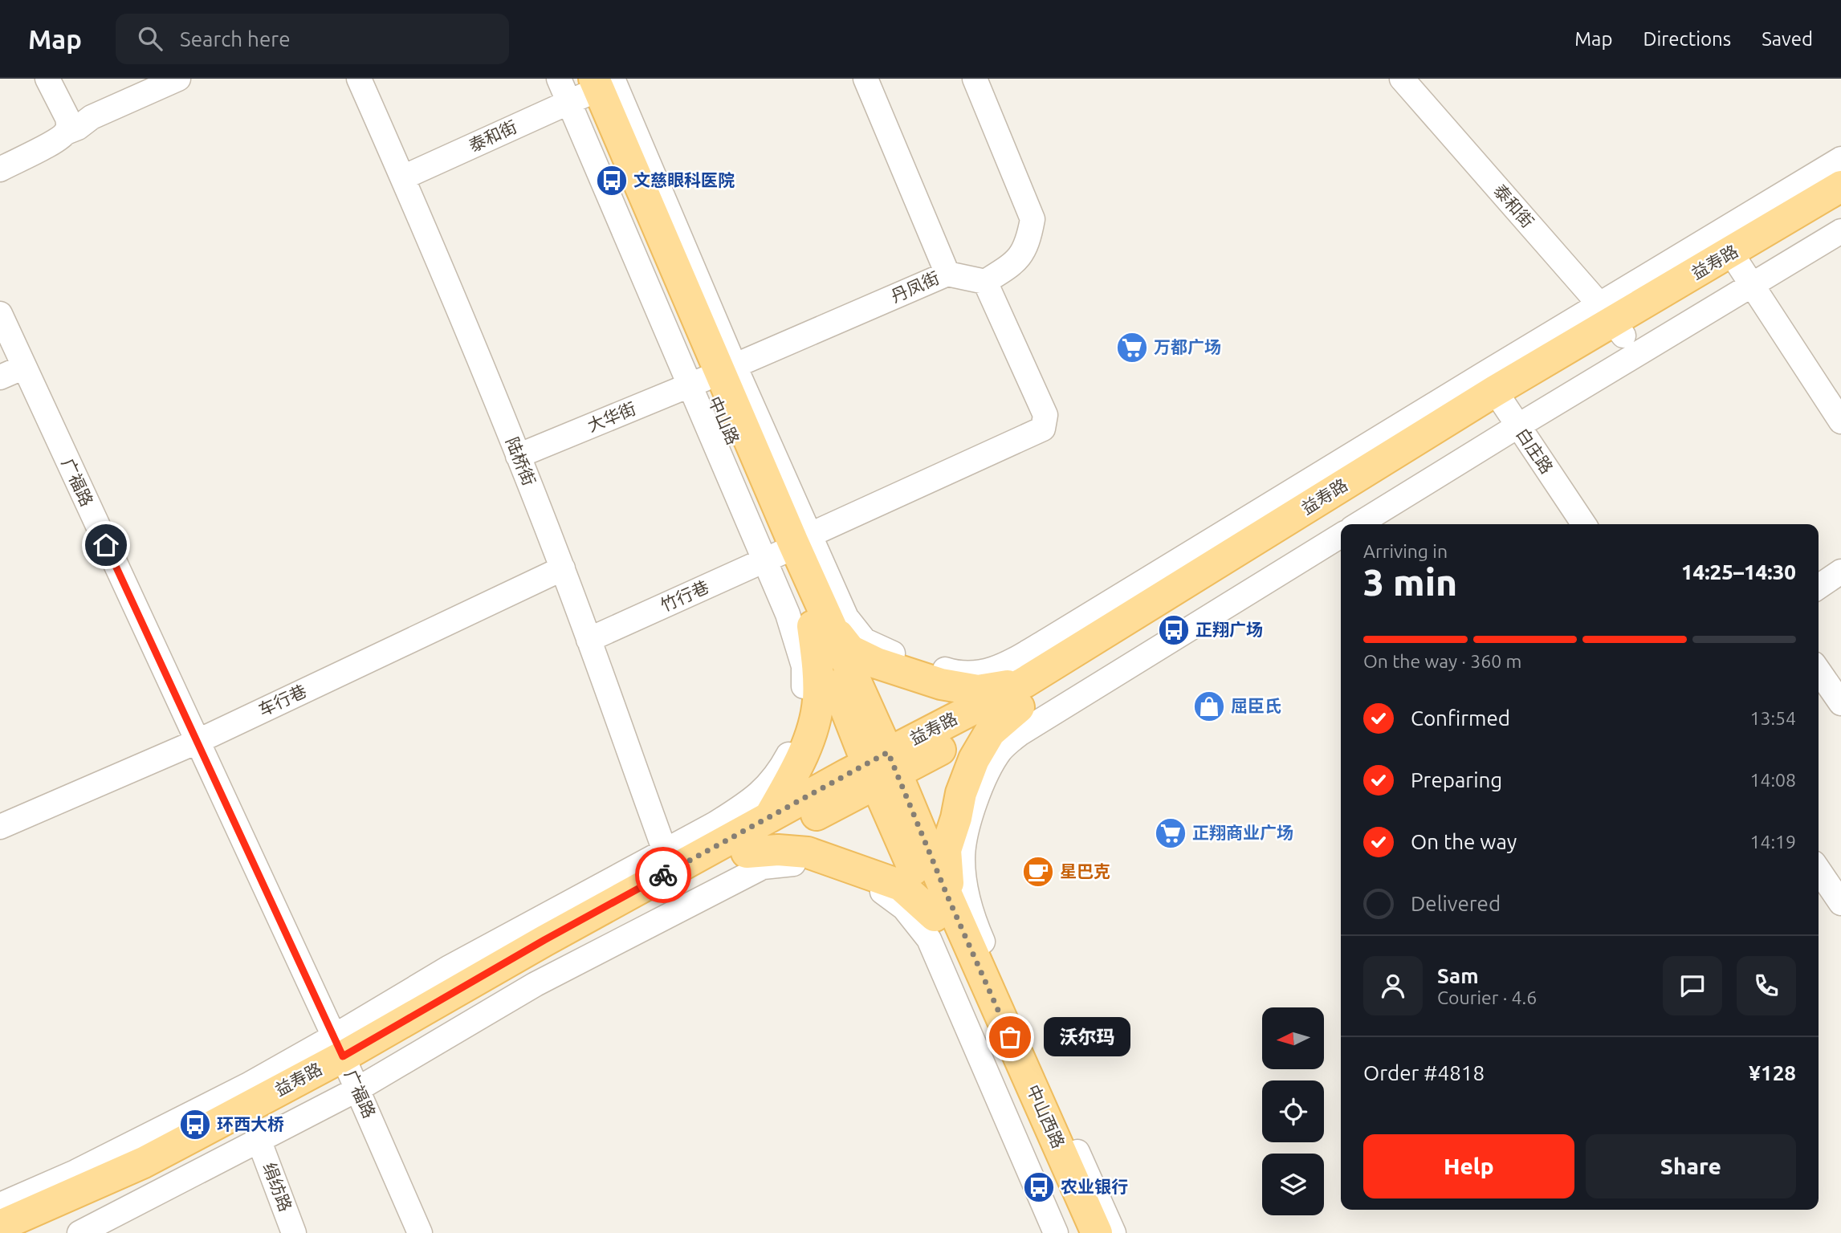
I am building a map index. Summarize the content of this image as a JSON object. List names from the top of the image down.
{
  "streets": {
    "main road": ["益寿路", "中山路", "中山西路"],
    "street": [
      "泰和街",
      "丹凤街",
      "大华街",
      "白庄路",
      "陆桥街",
      "广福路",
      "竹行巷",
      "车行巷",
      "绢纺路"
    ]
  },
  "crossings": [
    ["泰和街", "益寿路"],
    ["泰和街", "中山路"],
    ["泰和街", "陆桥街"],
    ["益寿路", "中山路"],
    ["益寿路", "白庄路"],
    ["益寿路", "广福路"],
    ["益寿路", "中山西路"],
    ["丹凤街", "大华街"],
    ["丹凤街", "中山路"],
    ["大华街", "中山路"],
    ["大华街", "陆桥街"],
    ["中山路", "竹行巷"],
    ["中山路", "中山西路"],
    ["陆桥街", "竹行巷"],
    ["陆桥街", "车行巷"],
    ["广福路", "车行巷"]
  ],
  "places": {
    "bus stop": [
      "文慈眼科医院",
      "正翔广场",
      "环西大桥",
      "农业银行"
    ],
    "supermarket": ["万都广场", "正翔商业广场"],
    "shop": ["屈臣氏"],
    "cafe": ["星巴克"],
    "other": ["沃尔玛"]
  },
  "north": "left",
  "page": {
    "header": "Map",
    "search": "Search here",
    "nav": ["Map", "Directions", "Saved"],
    "heading": ["3 min", "Arriving in", "14:25–14:30"],
    "panel": [
      "Sam",
      "Courier · 4.6",
      "Order #4818",
      "¥128"
    ],
    "bar": "On the way · 360 m",
    "list": [
      ["Confirmed", "13:54"],
      ["Preparing", "14:08"],
      ["On the way", "14:19"],
      "Delivered"
    ],
    "bubble": "沃尔玛",
    "buttons": ["Help", "Share"]
  }
}
